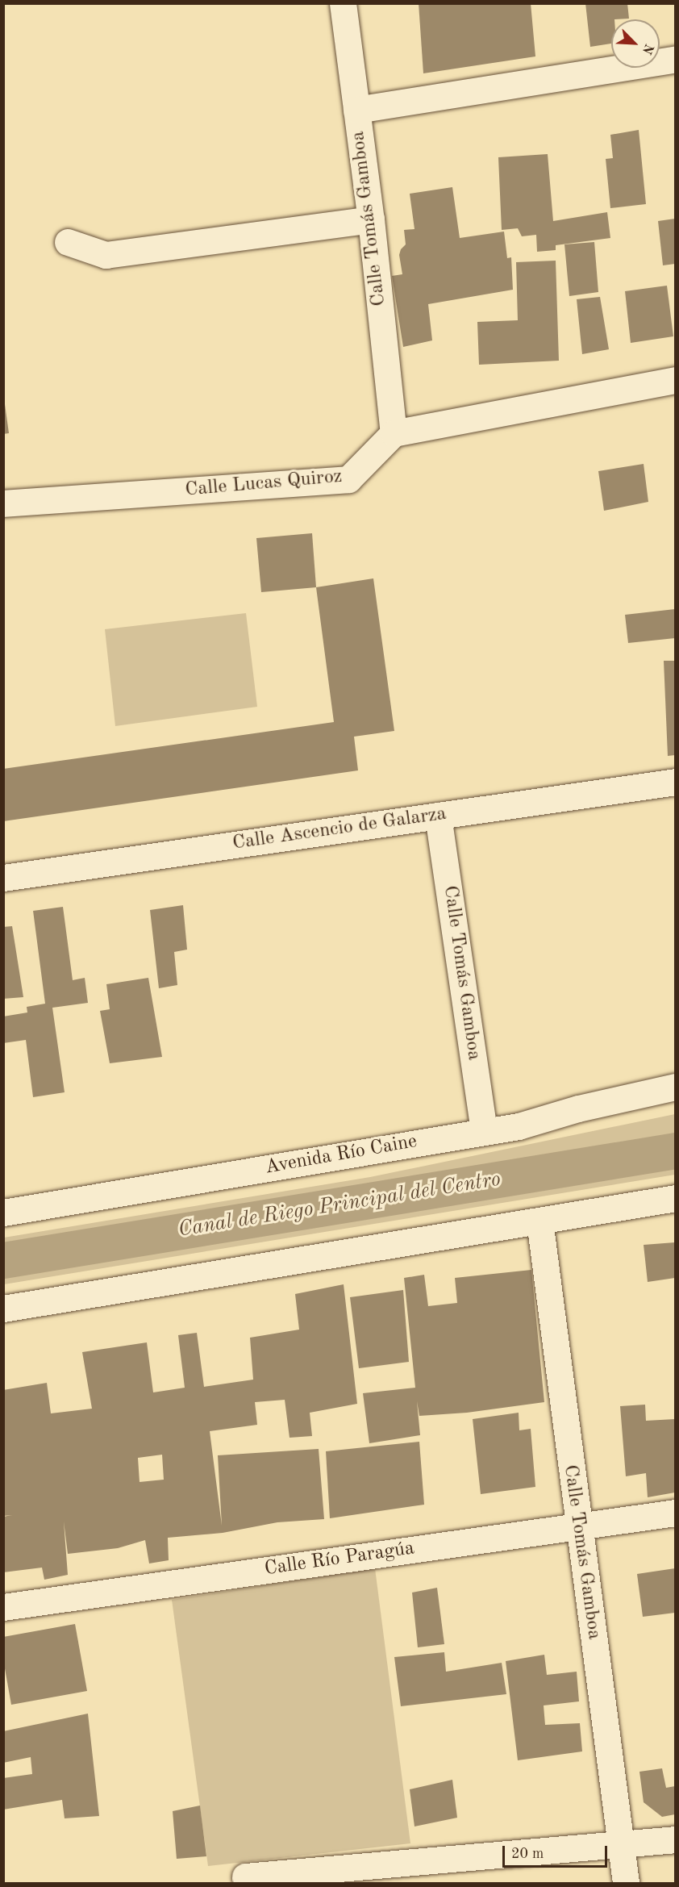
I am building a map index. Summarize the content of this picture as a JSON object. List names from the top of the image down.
{
  "streets": {
    "street": [
      "Calle Tomás Gamboa",
      "Calle Lucas Quiroz",
      "Calle Ascencio de Galarza",
      "Avenida Río Caine",
      "Calle Río Paragúa"
    ]
  },
  "crossings": [
    ["Calle Tomás Gamboa", "Calle Lucas Quiroz"],
    ["Calle Tomás Gamboa", "Calle Ascencio de Galarza"],
    ["Calle Tomás Gamboa", "Avenida Río Caine"],
    ["Calle Tomás Gamboa", "Calle Río Paragúa"]
  ],
  "water": ["Canal de Riego Principal del Centro"],
  "scale_bar": "20 m",
  "north": "bottom right"
}
